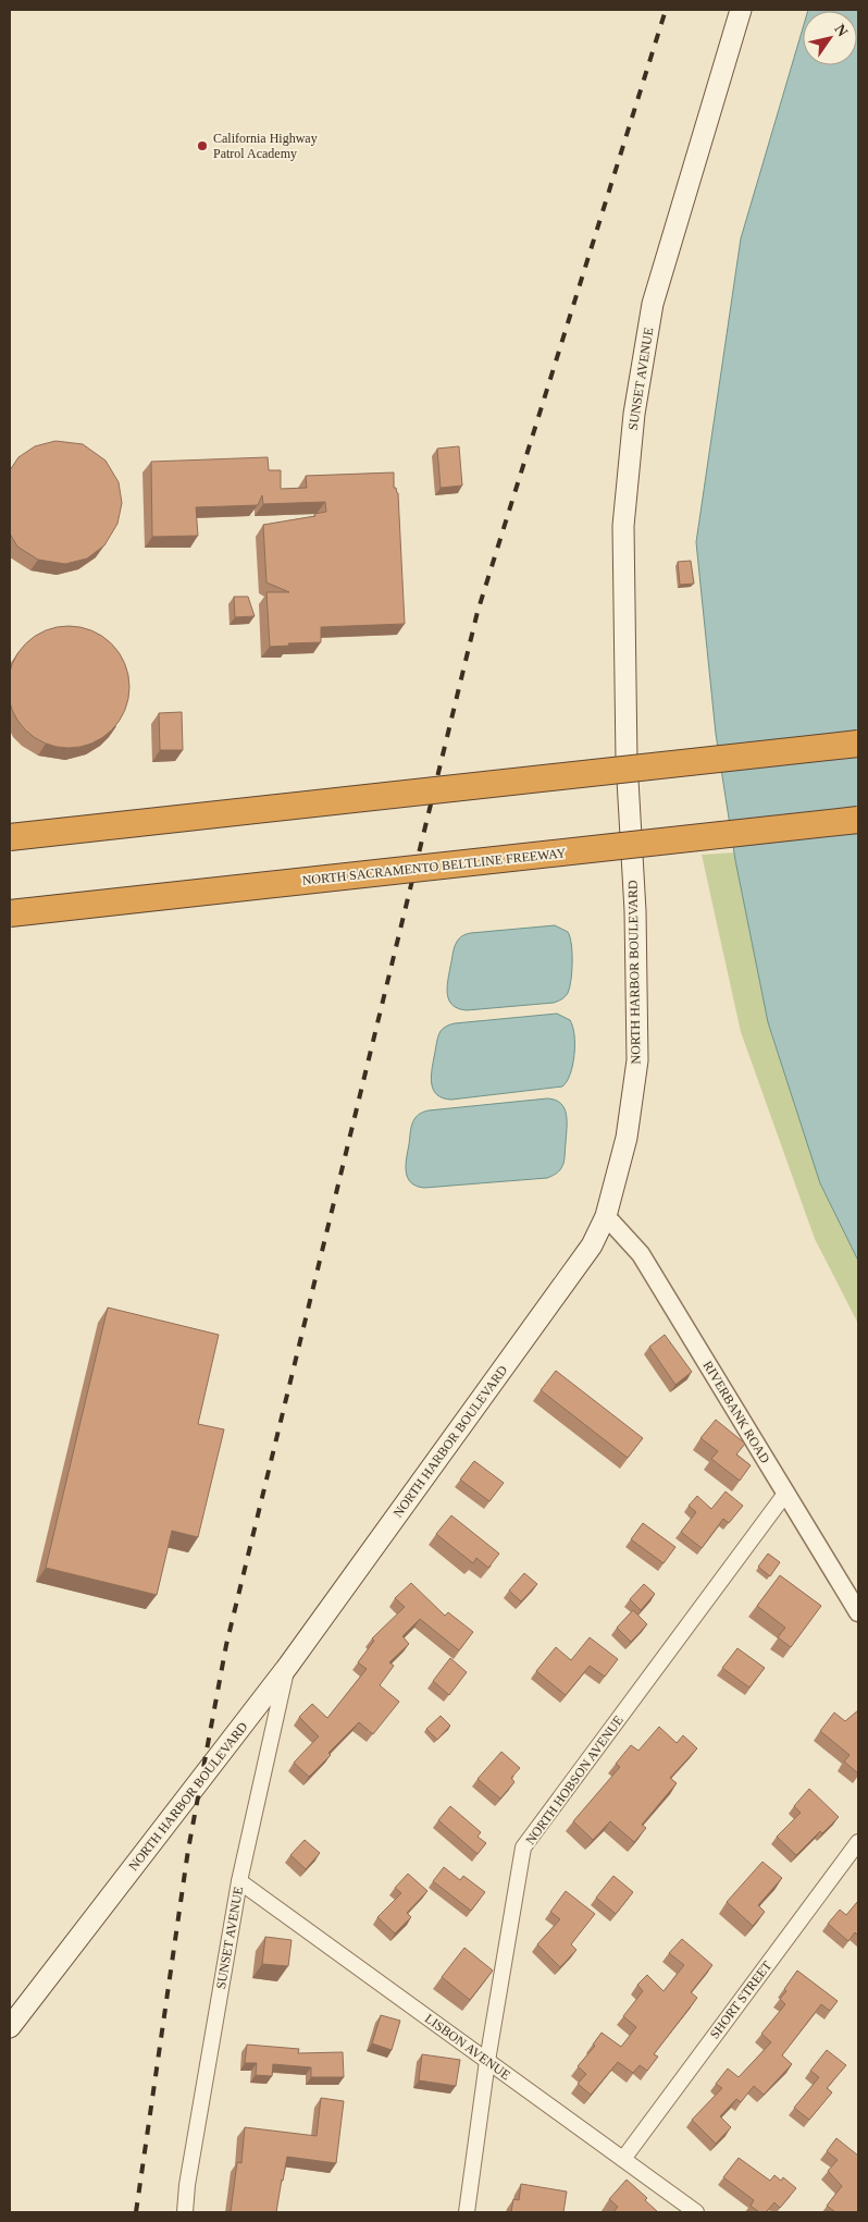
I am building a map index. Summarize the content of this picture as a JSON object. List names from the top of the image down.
{
  "streets": {
    "highway": ["NORTH SACRAMENTO BELTLINE FREEWAY"],
    "main road": ["SUNSET AVENUE", "NORTH HARBOR BOULEVARD"],
    "street": [
      "RIVERBANK ROAD",
      "NORTH HOBSON AVENUE",
      "SHORT STREET",
      "LISBON AVENUE"
    ]
  },
  "crossings": [
    ["SUNSET AVENUE", "NORTH HARBOR BOULEVARD"],
    ["SUNSET AVENUE", "LISBON AVENUE"],
    ["NORTH HARBOR BOULEVARD", "RIVERBANK ROAD"],
    ["RIVERBANK ROAD", "NORTH HOBSON AVENUE"],
    ["NORTH HOBSON AVENUE", "LISBON AVENUE"],
    ["SHORT STREET", "LISBON AVENUE"]
  ],
  "places": ["California Highway Patrol Academy"],
  "north": "top right"
}
